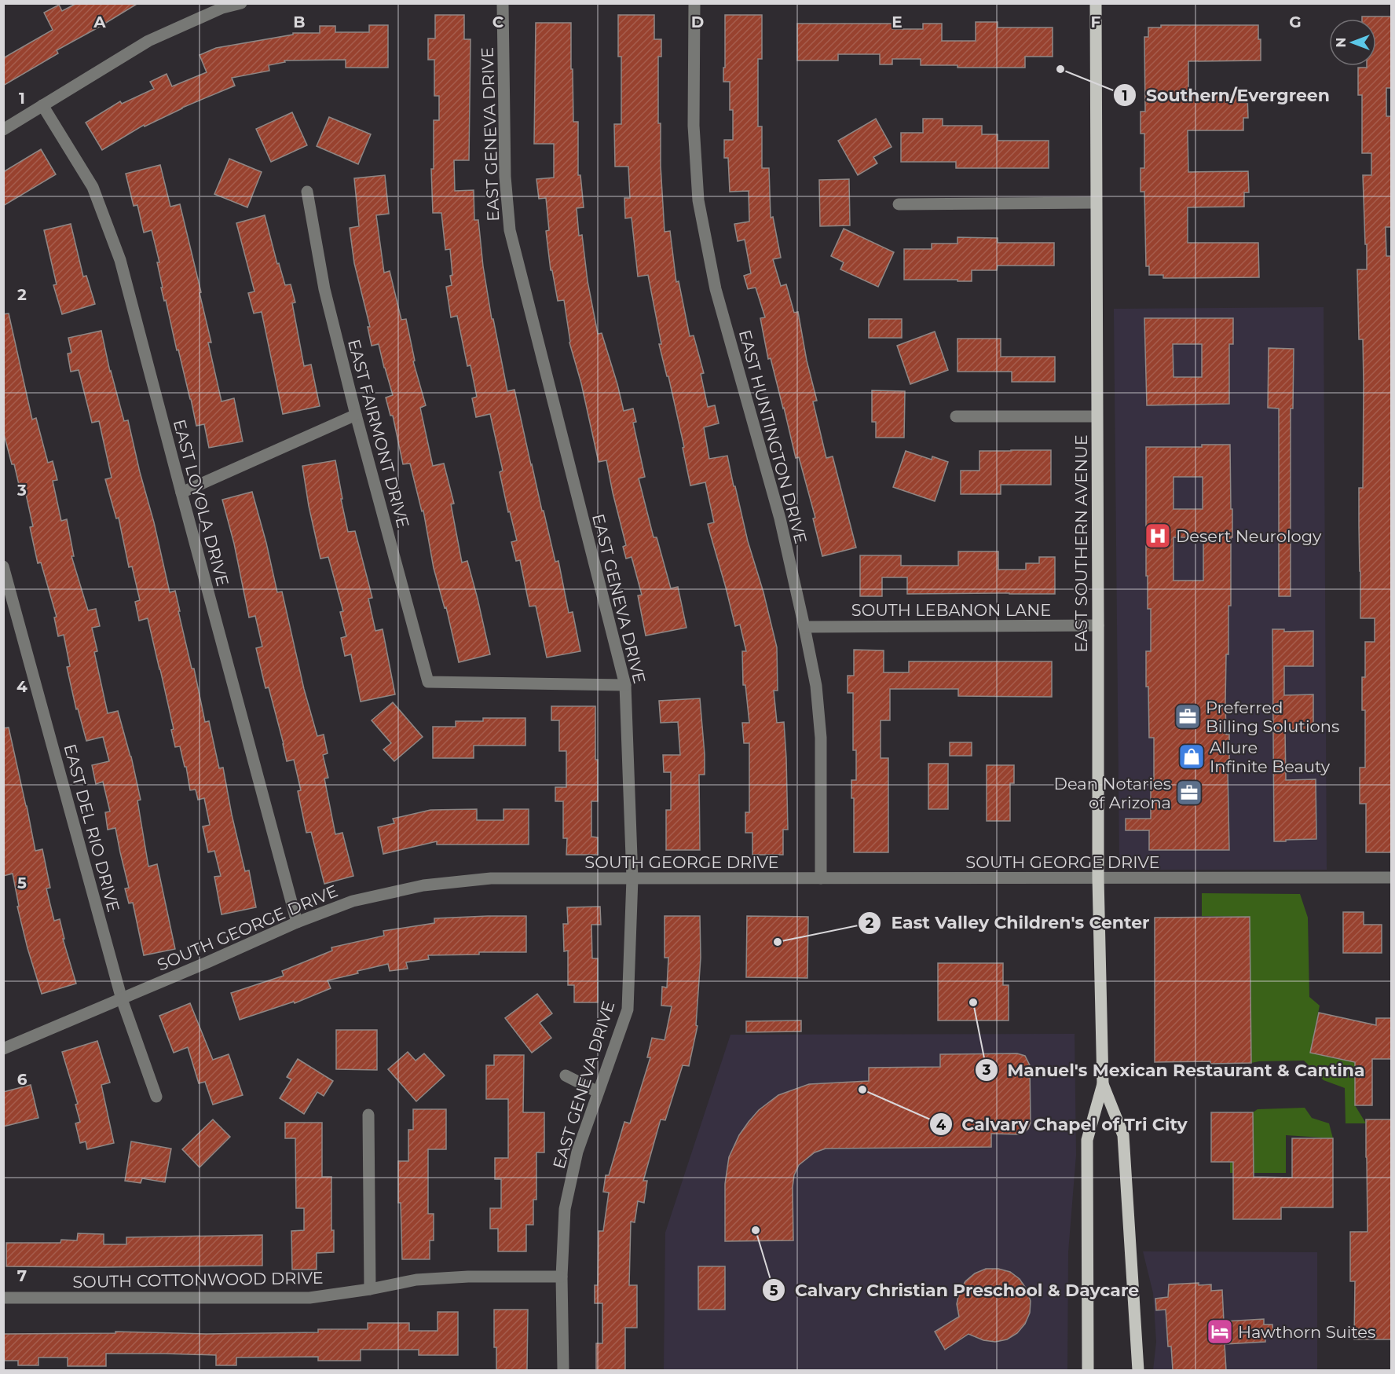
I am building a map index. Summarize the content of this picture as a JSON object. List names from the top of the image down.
{
  "streets": {
    "main road": ["EAST SOUTHERN AVENUE"],
    "street": [
      "EAST GENEVA DRIVE",
      "EAST FAIRMONT DRIVE",
      "EAST HUNTINGTON DRIVE",
      "EAST LOYOLA DRIVE",
      "SOUTH LEBANON LANE",
      "EAST DEL RIO DRIVE",
      "SOUTH GEORGE DRIVE",
      "SOUTH COTTONWOOD DRIVE"
    ]
  },
  "crossings": [
    ["EAST GENEVA DRIVE", "EAST FAIRMONT DRIVE"],
    ["EAST GENEVA DRIVE", "SOUTH GEORGE DRIVE"],
    ["EAST GENEVA DRIVE", "SOUTH COTTONWOOD DRIVE"],
    ["EAST HUNTINGTON DRIVE", "SOUTH LEBANON LANE"],
    ["EAST HUNTINGTON DRIVE", "SOUTH GEORGE DRIVE"],
    ["EAST LOYOLA DRIVE", "SOUTH GEORGE DRIVE"],
    ["EAST SOUTHERN AVENUE", "SOUTH LEBANON LANE"],
    ["EAST SOUTHERN AVENUE", "SOUTH GEORGE DRIVE"],
    ["EAST DEL RIO DRIVE", "SOUTH GEORGE DRIVE"]
  ],
  "places": {
    "other": [
      "Southern/Evergreen",
      "East Valley Children's Center",
      "Manuel's Mexican Restaurant & Cantina",
      "Calvary Chapel of Tri City",
      "Calvary Christian Preschool & Daycare"
    ],
    "hospital": ["Desert Neurology"],
    "office": ["Preferred Billing Solutions", "Dean Notaries of Arizona"],
    "shop": ["Allure Infinite Beauty"],
    "hotel": ["Hawthorn Suites"]
  },
  "north": "left",
  "grid": {
    "columns": [
      "A",
      "B",
      "C",
      "D",
      "E",
      "F",
      "G"
    ],
    "rows": [
      "1",
      "2",
      "3",
      "4",
      "5",
      "6",
      "7"
    ]
  }
}
